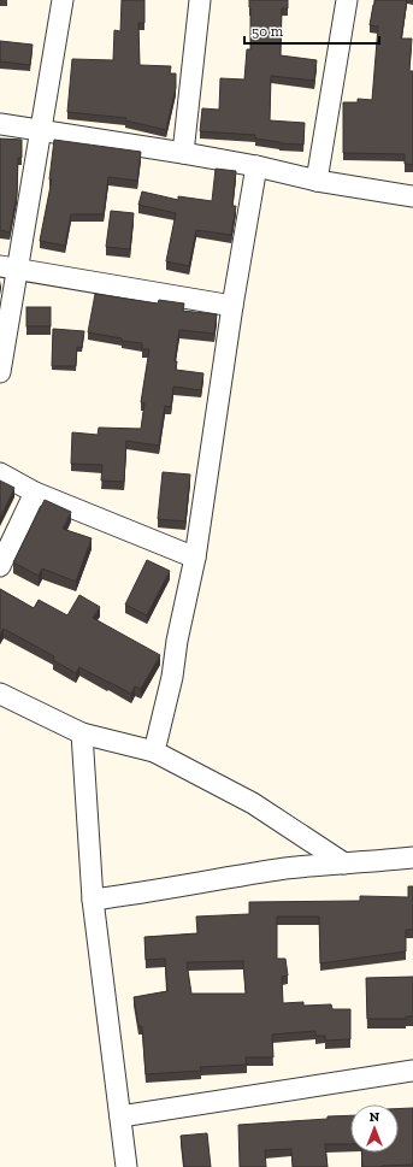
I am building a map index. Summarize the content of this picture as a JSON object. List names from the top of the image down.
{
  "scale_bar": "50 m",
  "north": "top"
}
